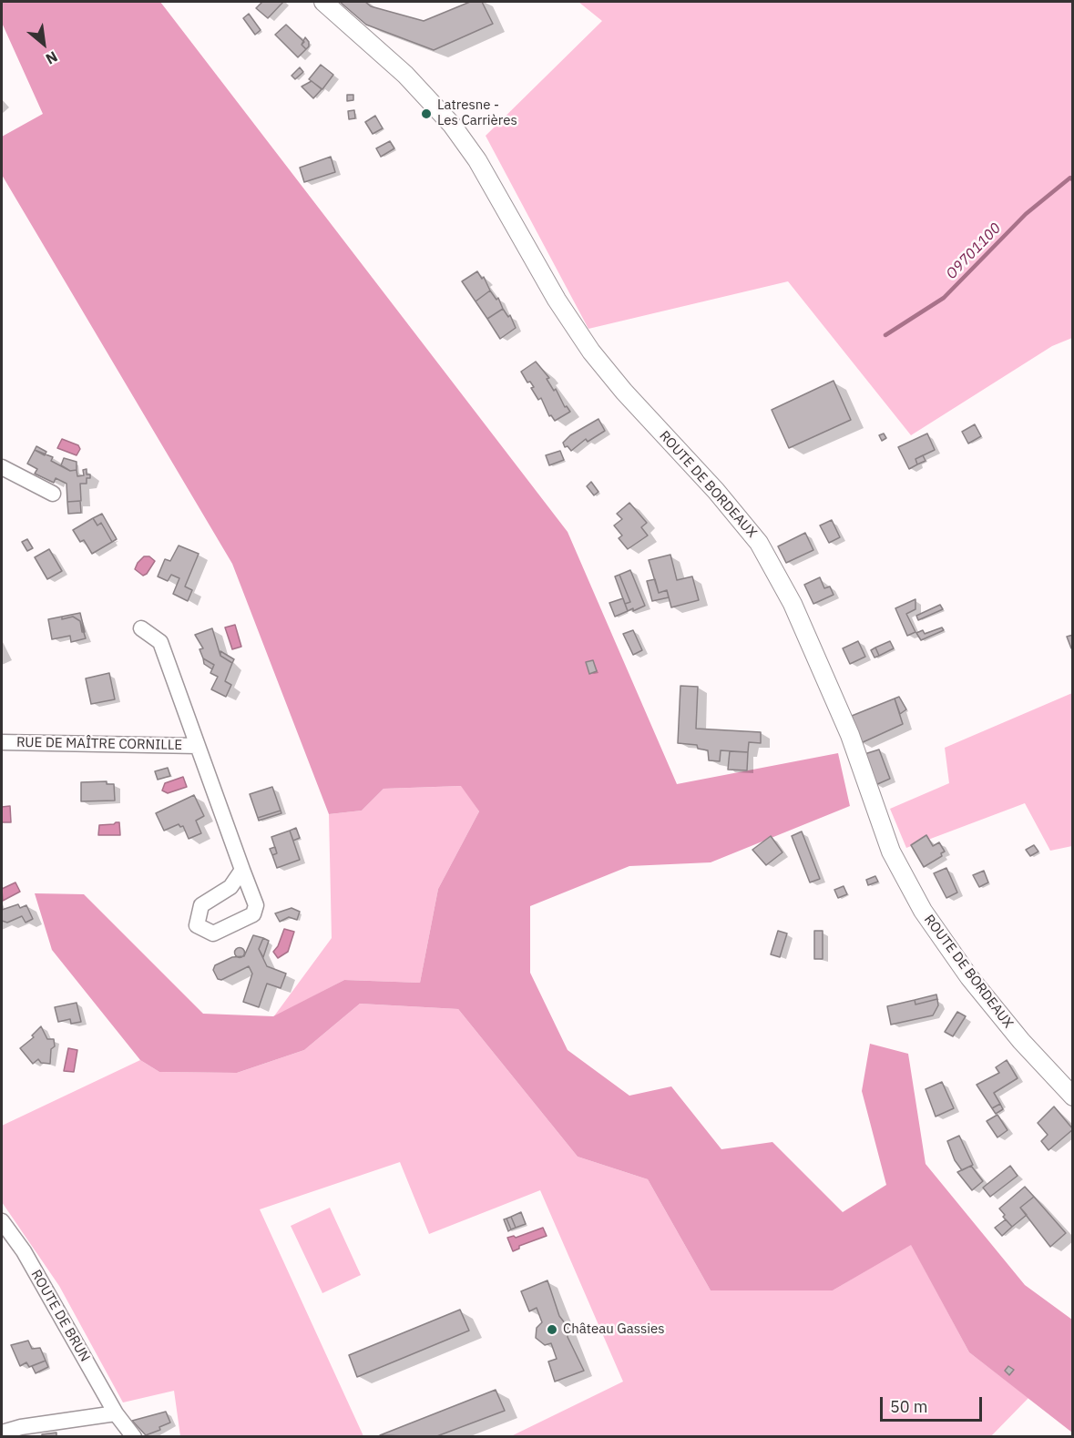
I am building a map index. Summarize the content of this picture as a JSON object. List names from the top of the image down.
{
  "streets": {
    "street": ["ROUTE DE BORDEAUX", "RUE DE MAÎTRE CORNILLE", "ROUTE DE BRUN"]
  },
  "water": ["O9701100"],
  "places": ["Latresne - Les Carrières", "Château Gassies"],
  "scale_bar": "50 m",
  "north": "bottom right"
}
